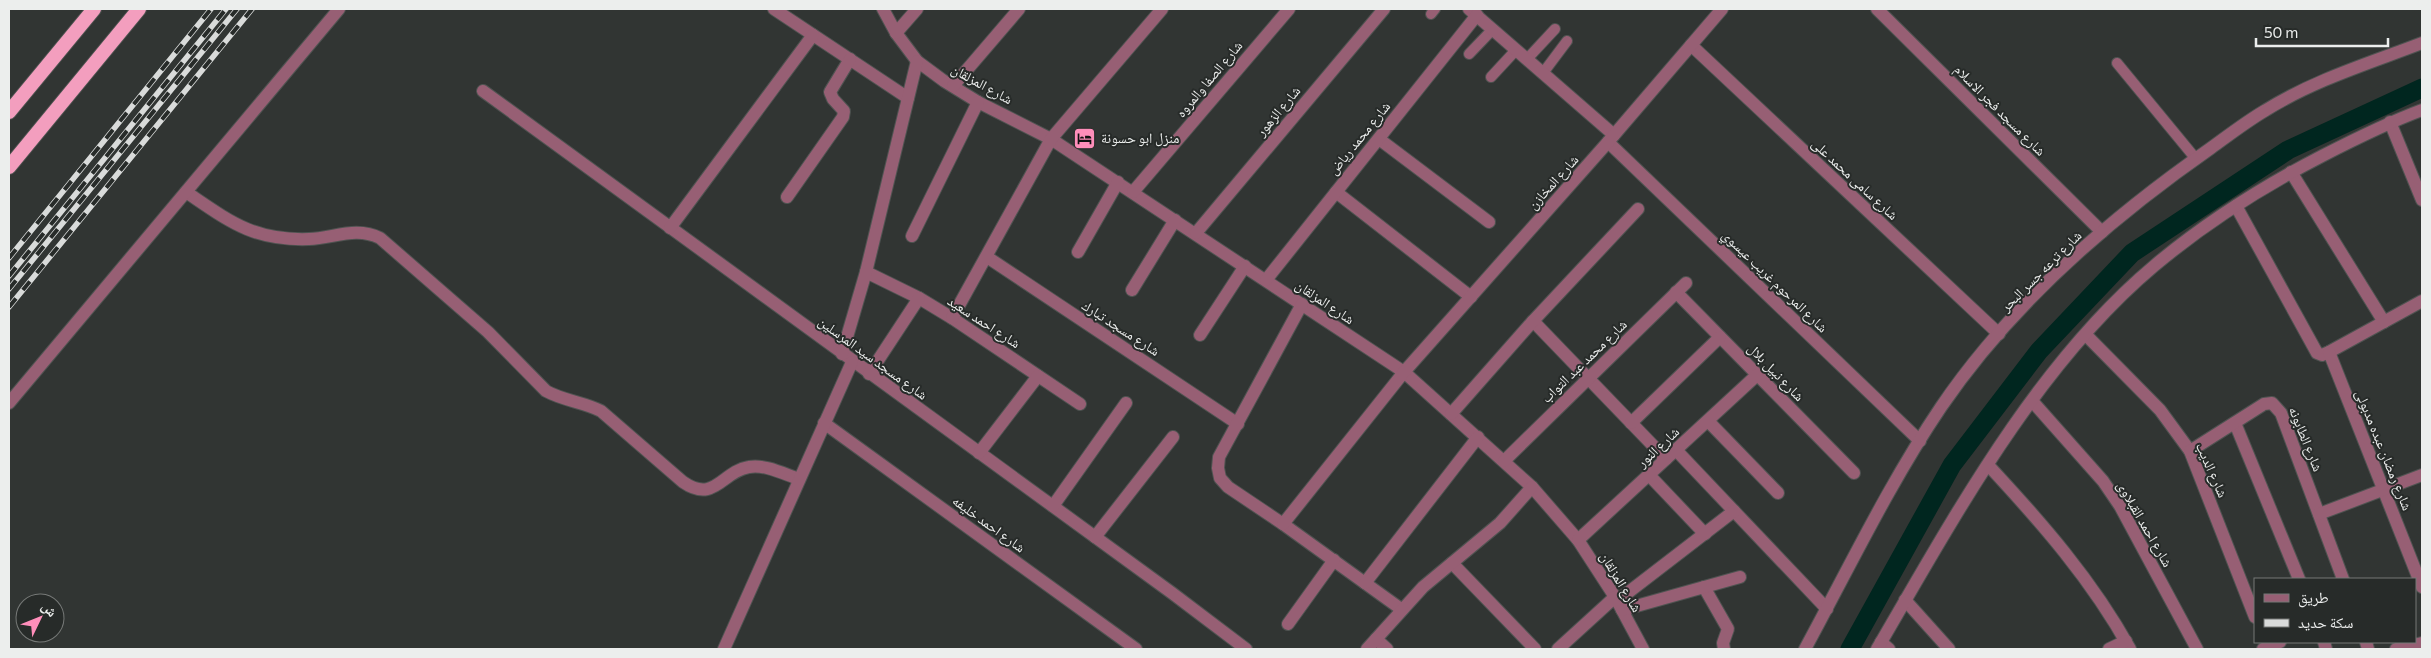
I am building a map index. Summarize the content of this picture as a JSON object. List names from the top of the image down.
{
  "streets": {
    "street": [
      "شارع الصفا والمروه",
      "شارع المزلقان",
      "شارع مسجد فجر الاسلام",
      "شارع الزهور",
      "شارع محمد رياض",
      "شارع سامى محمد على",
      "شارع المخازن",
      "شارع ترعه جسر البحر",
      "شارع المرحوم غريب عيسوي",
      "شارع احمد سعيد",
      "شارع مسجد تبارك",
      "شارع مسجد سيد المرسلين",
      "شارع محمد عبد التواب",
      "شارع نبيل بلال",
      "شارع الطابونه",
      "شارع النور",
      "شارع رمضان عبده مدبولى",
      "شارع الديب",
      "شارع احمد خليفه",
      "شارع احمد القبلاوى"
    ]
  },
  "crossings": [
    ["شارع الصفا والمروه", "شارع المزلقان"],
    ["شارع المزلقان", "شارع الزهور"],
    ["شارع المزلقان", "شارع محمد رياض"],
    ["شارع المزلقان", "شارع المخازن"],
    ["شارع المزلقان", "شارع محمد عبد التواب"],
    ["شارع المزلقان", "شارع النور"],
    ["شارع مسجد فجر الاسلام", "شارع ترعه جسر البحر"],
    ["شارع محمد رياض", "شارع المرحوم غريب عيسوي"],
    ["شارع سامى محمد على", "شارع المخازن"],
    ["شارع سامى محمد على", "شارع ترعه جسر البحر"],
    ["شارع المخازن", "شارع المرحوم غريب عيسوي"],
    ["شارع ترعه جسر البحر", "شارع المرحوم غريب عيسوي"],
    ["شارع محمد عبد التواب", "شارع نبيل بلال"],
    ["شارع نبيل بلال", "شارع النور"],
    ["شارع الطابونه", "شارع الديب"]
  ],
  "places": {
    "hotel": ["منزل ابو حسونة"]
  },
  "legend": ["طريق", "سكة حديد"],
  "scale_bar": "50 m",
  "north": "top right"
}
